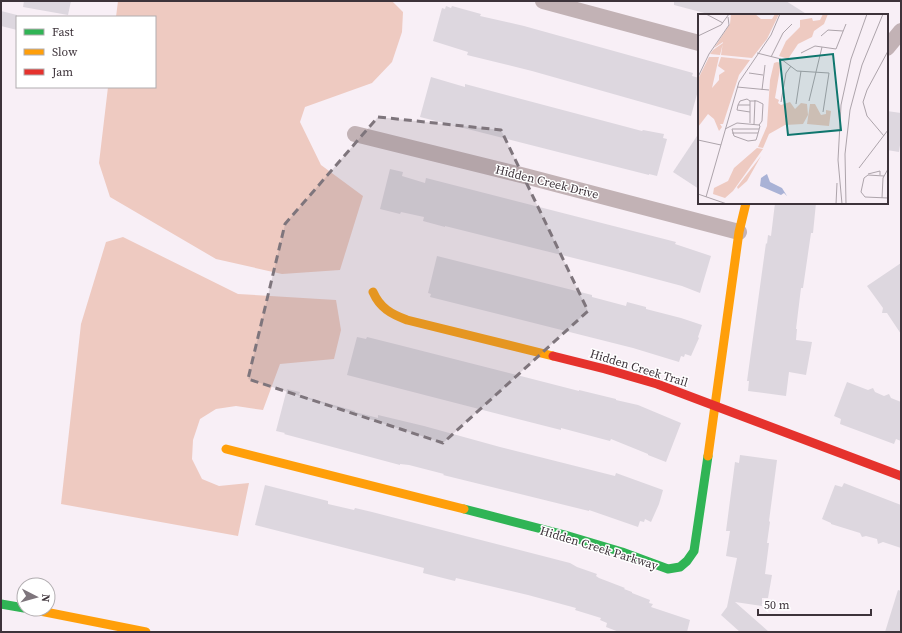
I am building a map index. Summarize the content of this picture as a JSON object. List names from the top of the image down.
{
  "streets": {
    "main road": ["Hidden Creek Trail", "Hidden Creek Parkway"],
    "street": ["Hidden Creek Drive"]
  },
  "crossings": [
    ["Hidden Creek Drive", "Hidden Creek Parkway"],
    ["Hidden Creek Trail", "Hidden Creek Parkway"]
  ],
  "legend": ["Fast", "Slow", "Jam"],
  "scale_bar": "50 m",
  "north": "right"
}
